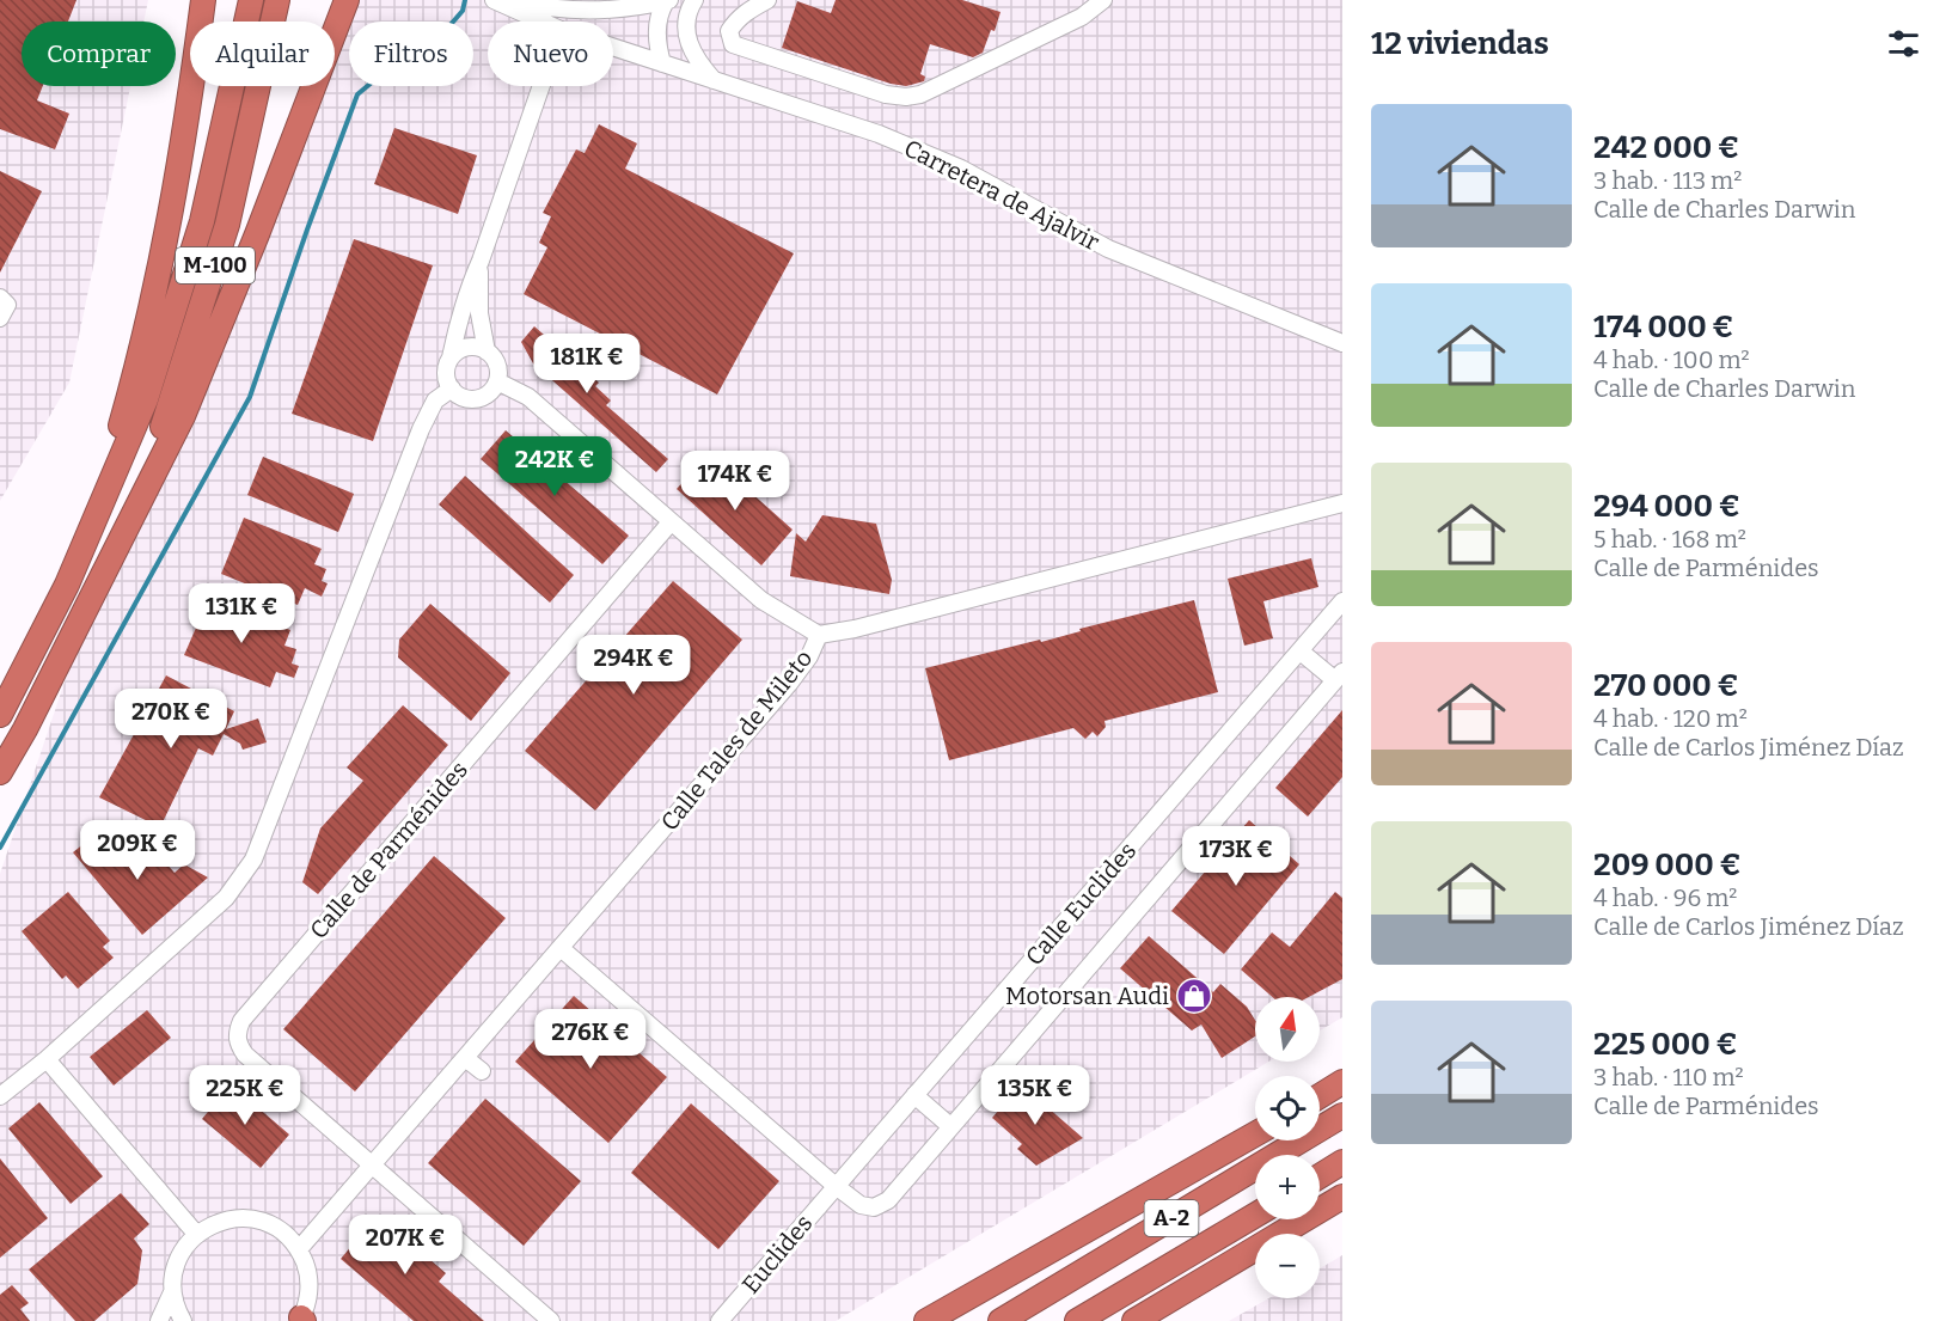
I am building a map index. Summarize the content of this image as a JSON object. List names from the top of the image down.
{
  "streets": {
    "highway": ["M-100", "A-2"],
    "street": [
      "Carretera de Ajalvir",
      "Calle Tales de Mileto",
      "Calle de Parménides",
      "Calle Euclides",
      "Euclides"
    ]
  },
  "crossings": [
    ["Calle Tales de Mileto", "Calle de Parménides"],
    ["Calle Euclides", "Euclides"]
  ],
  "places": {
    "shop": ["Motorsan Audi"]
  },
  "north": "top",
  "page": {
    "heading": "12 viviendas",
    "chip": [
      "Comprar",
      "Alquilar",
      "Filtros",
      "Nuevo"
    ],
    "list": [
      {
        "name": "242 000 €",
        "note": "3 hab. · 113 m² · Calle de Charles Darwin"
      },
      {
        "name": "174 000 €",
        "note": "4 hab. · 100 m² · Calle de Charles Darwin"
      },
      {
        "name": "294 000 €",
        "note": "5 hab. · 168 m² · Calle de Parménides"
      },
      {
        "name": "270 000 €",
        "note": "4 hab. · 120 m² · Calle de Carlos Jiménez Díaz"
      },
      {
        "name": "209 000 €",
        "note": "4 hab. · 96 m² · Calle de Carlos Jiménez Díaz"
      },
      {
        "name": "225 000 €",
        "note": "3 hab. · 110 m² · Calle de Parménides"
      }
    ],
    "price": [
      "181K €",
      "242K €",
      "174K €",
      "131K €",
      "294K €",
      "270K €",
      "209K €",
      "173K €",
      "276K €",
      "225K €",
      "135K €",
      "207K €"
    ],
    "map_buttons": ["+", "−"]
  }
}
